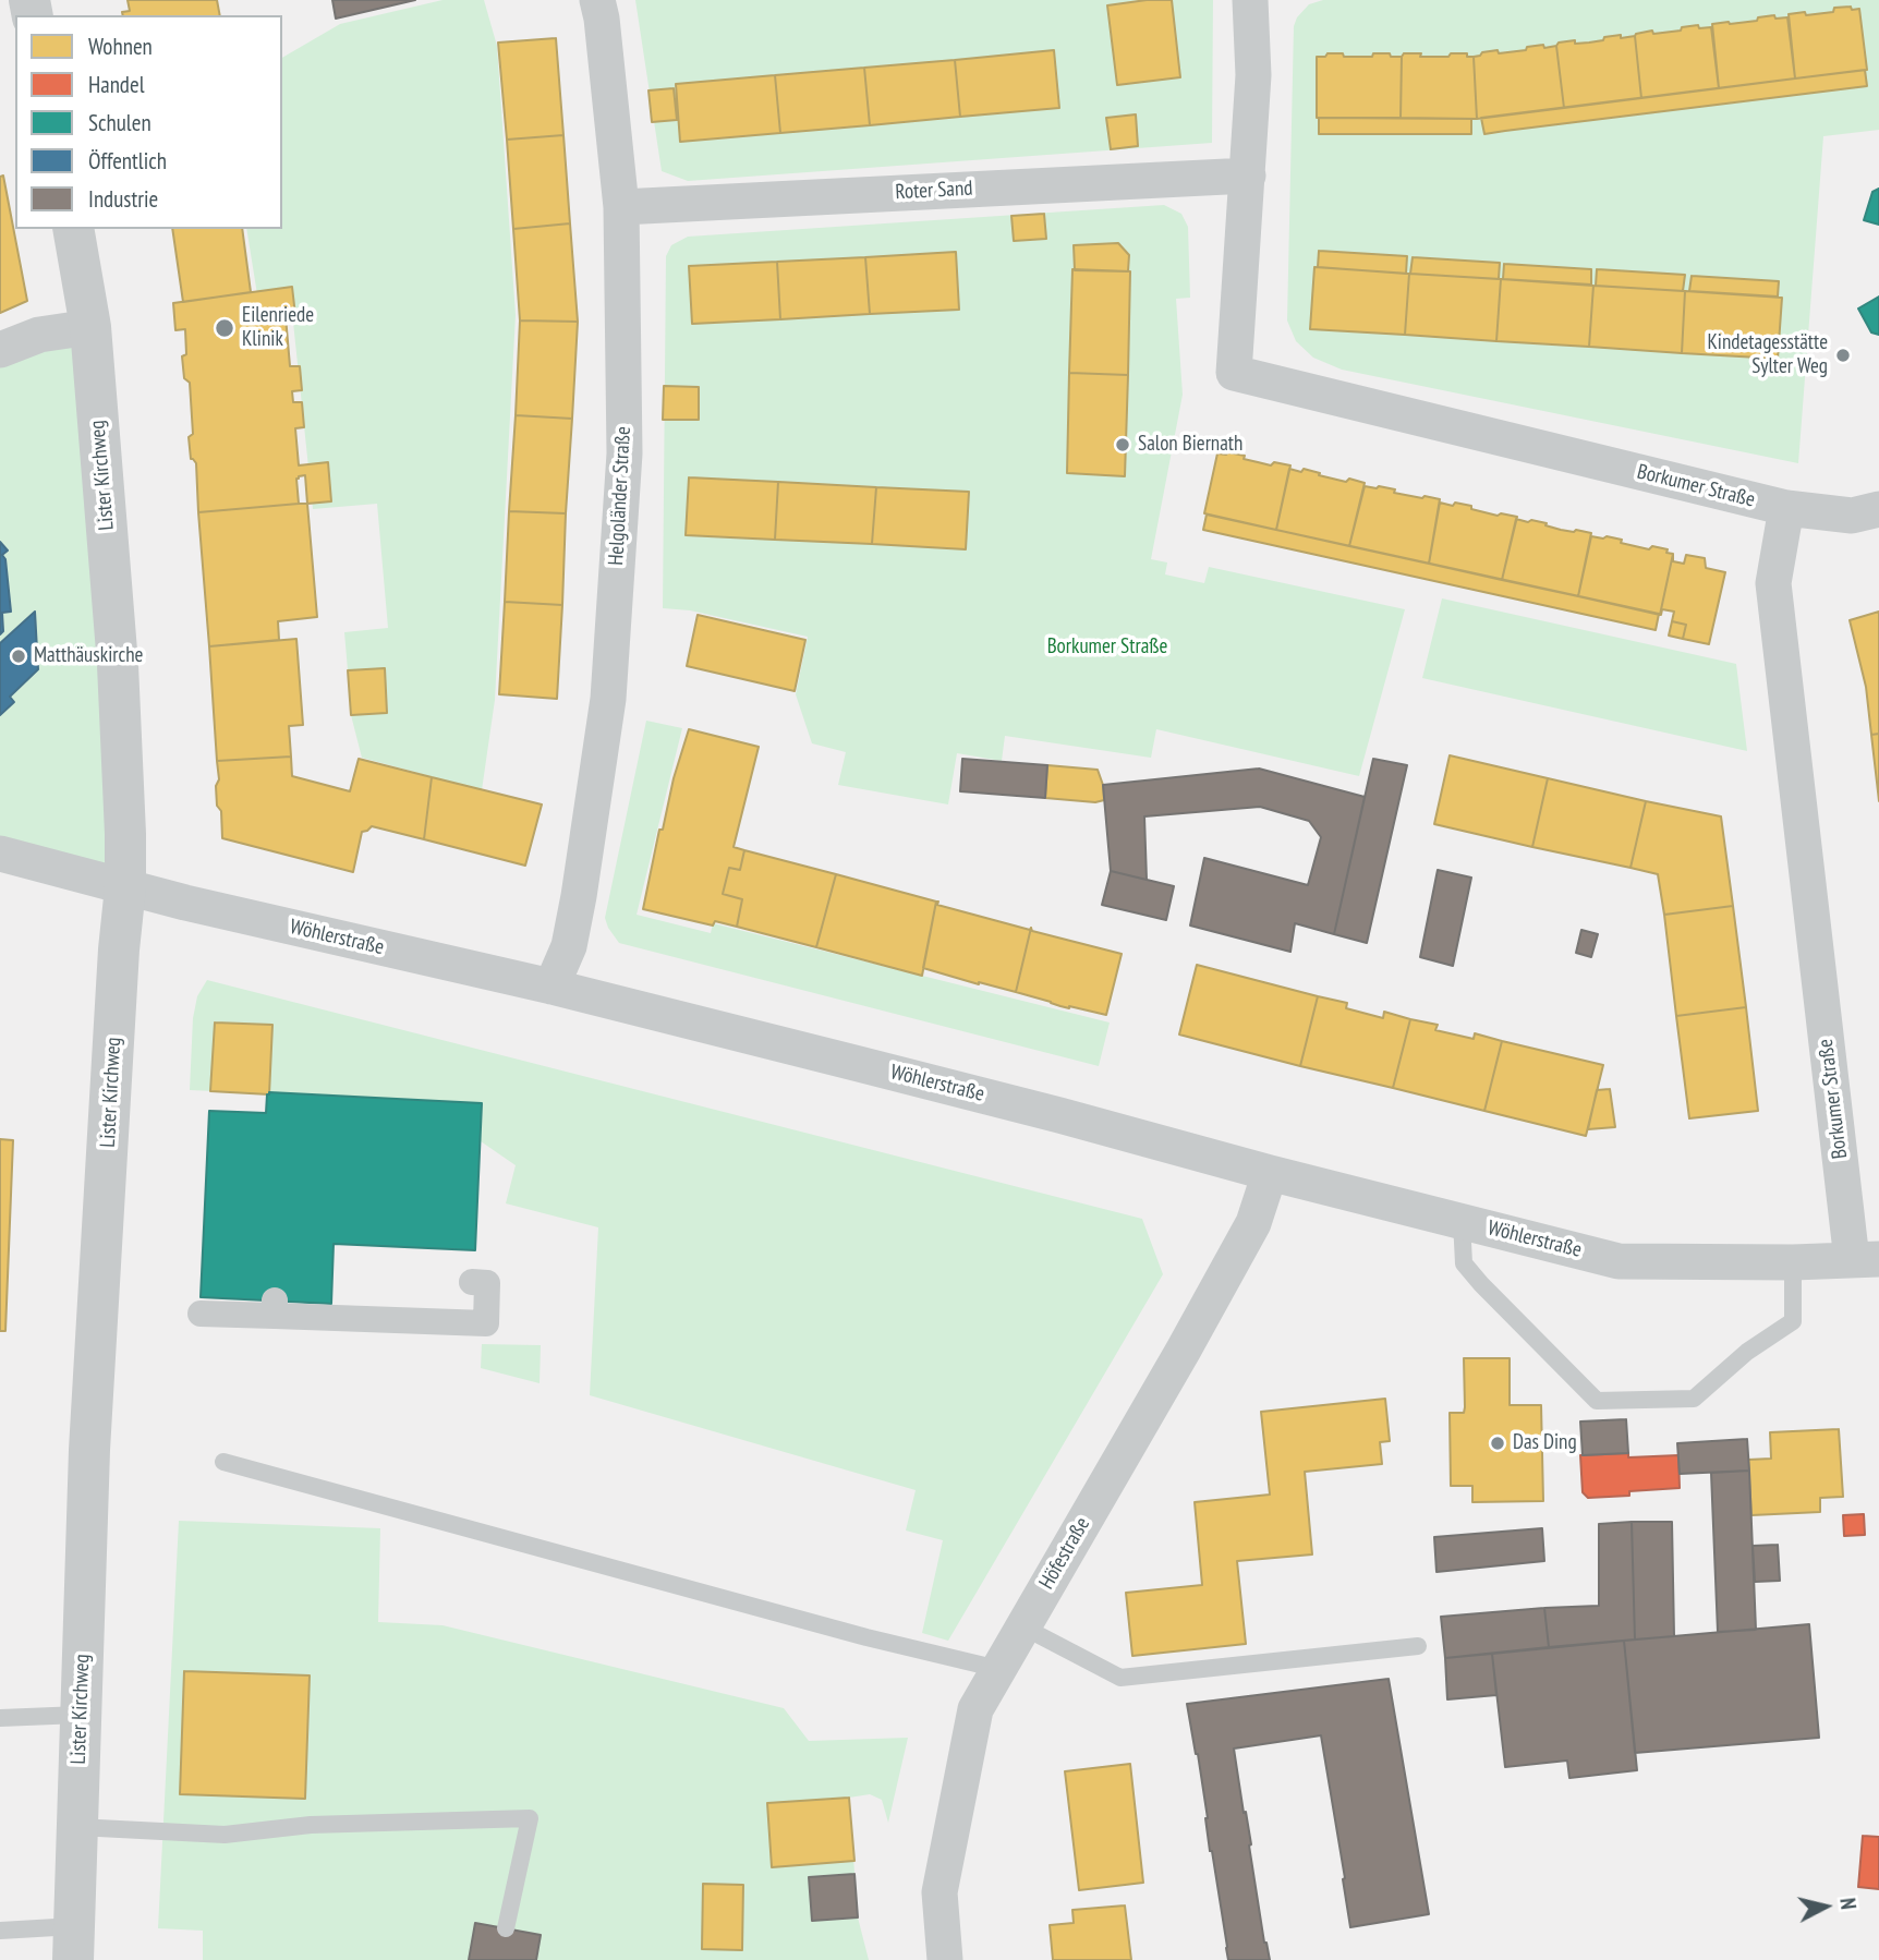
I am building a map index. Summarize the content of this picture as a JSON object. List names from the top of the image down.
{
  "streets": {
    "street": [
      "Roter Sand",
      "Lister Kirchweg",
      "Borkumer Straße",
      "Helgoländer Straße",
      "Wöhlerstraße",
      "Höfestraße"
    ]
  },
  "crossings": [
    ["Roter Sand", "Borkumer Straße"],
    ["Roter Sand", "Helgoländer Straße"],
    ["Lister Kirchweg", "Wöhlerstraße"],
    ["Borkumer Straße", "Wöhlerstraße"],
    ["Helgoländer Straße", "Wöhlerstraße"],
    ["Wöhlerstraße", "Höfestraße"]
  ],
  "parks": ["Borkumer Straße"],
  "places": [
    "Eilenriede Klinik",
    "Kindetagesstätte Sylter Weg",
    "Salon Biernath",
    "Matthäuskirche",
    "Das Ding"
  ],
  "legend": [
    "Wohnen",
    "Handel",
    "Schulen",
    "Öffentlich",
    "Industrie"
  ],
  "north": "right"
}
